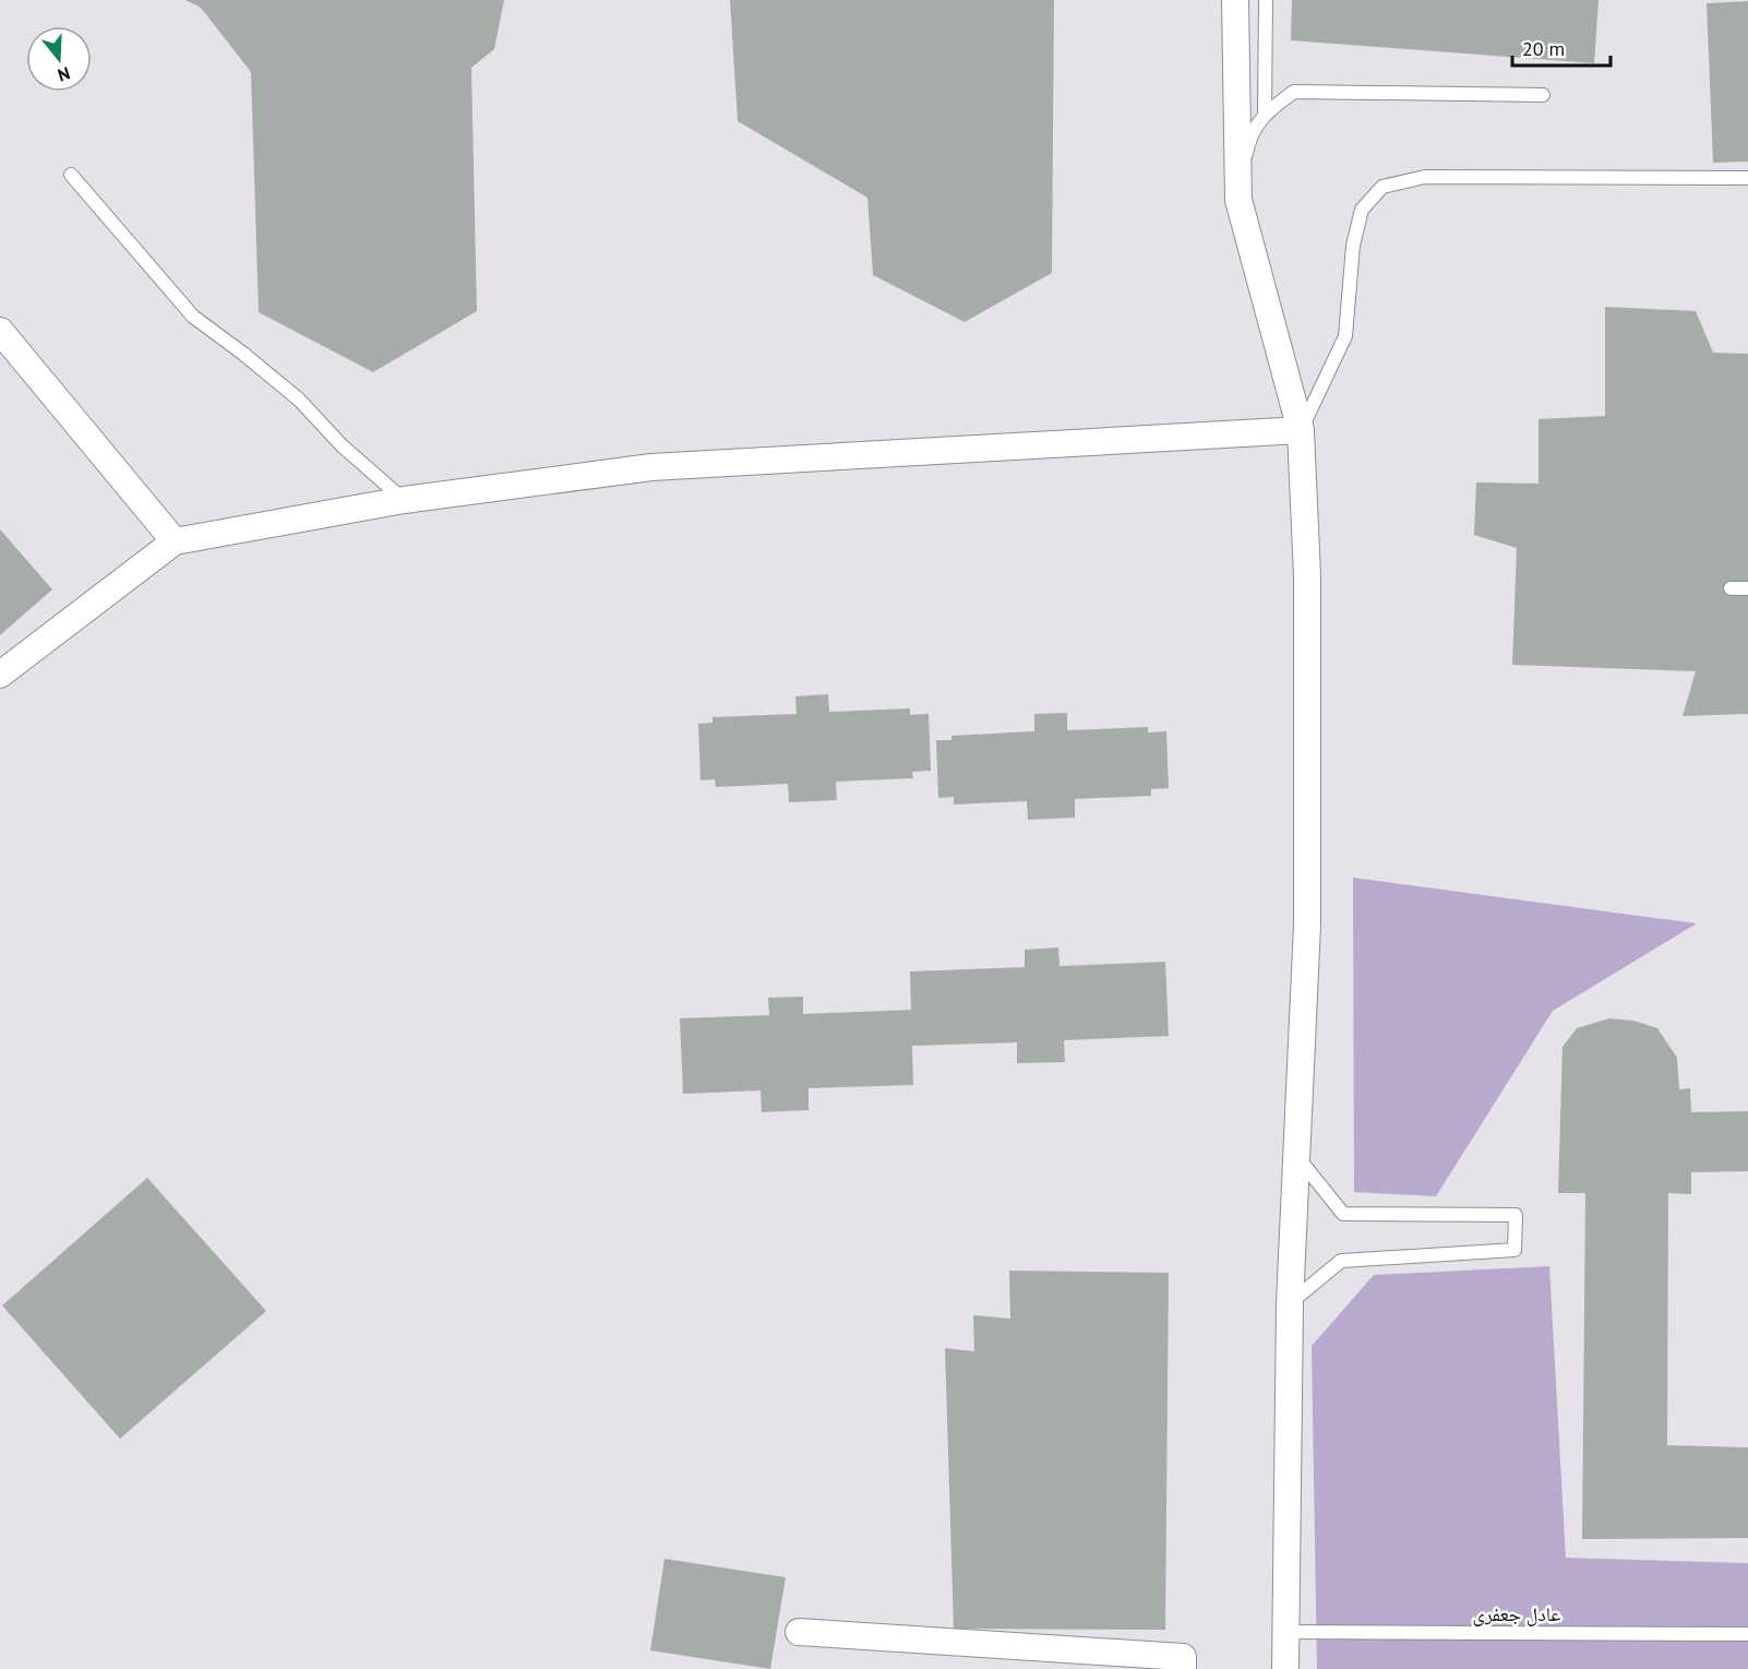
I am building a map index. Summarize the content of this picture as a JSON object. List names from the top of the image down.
{
  "streets": {
    "lane": ["عادل جعفری"]
  },
  "scale_bar": "20 m",
  "north": "bottom"
}
